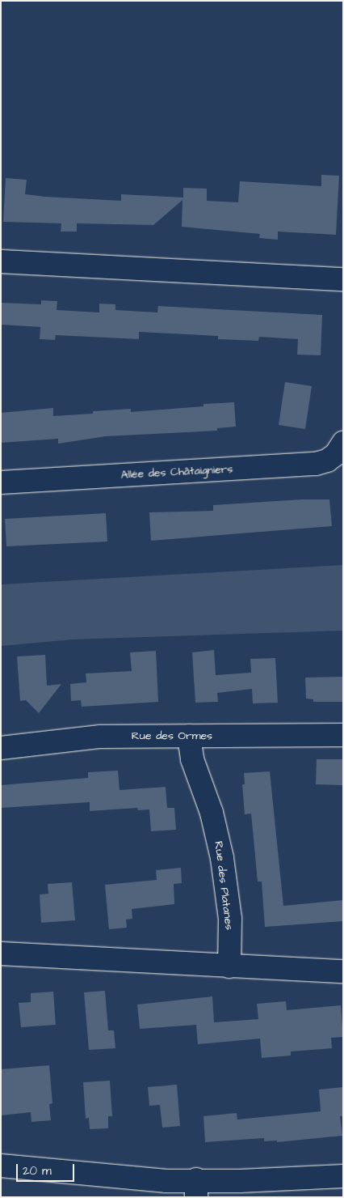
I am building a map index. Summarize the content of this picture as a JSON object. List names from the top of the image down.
{
  "streets": {
    "street": ["Allée des Châtaigniers", "Rue des Ormes", "Rue des Platanes"]
  },
  "crossings": [
    ["Rue des Ormes", "Rue des Platanes"]
  ],
  "scale_bar": "20 m"
}
